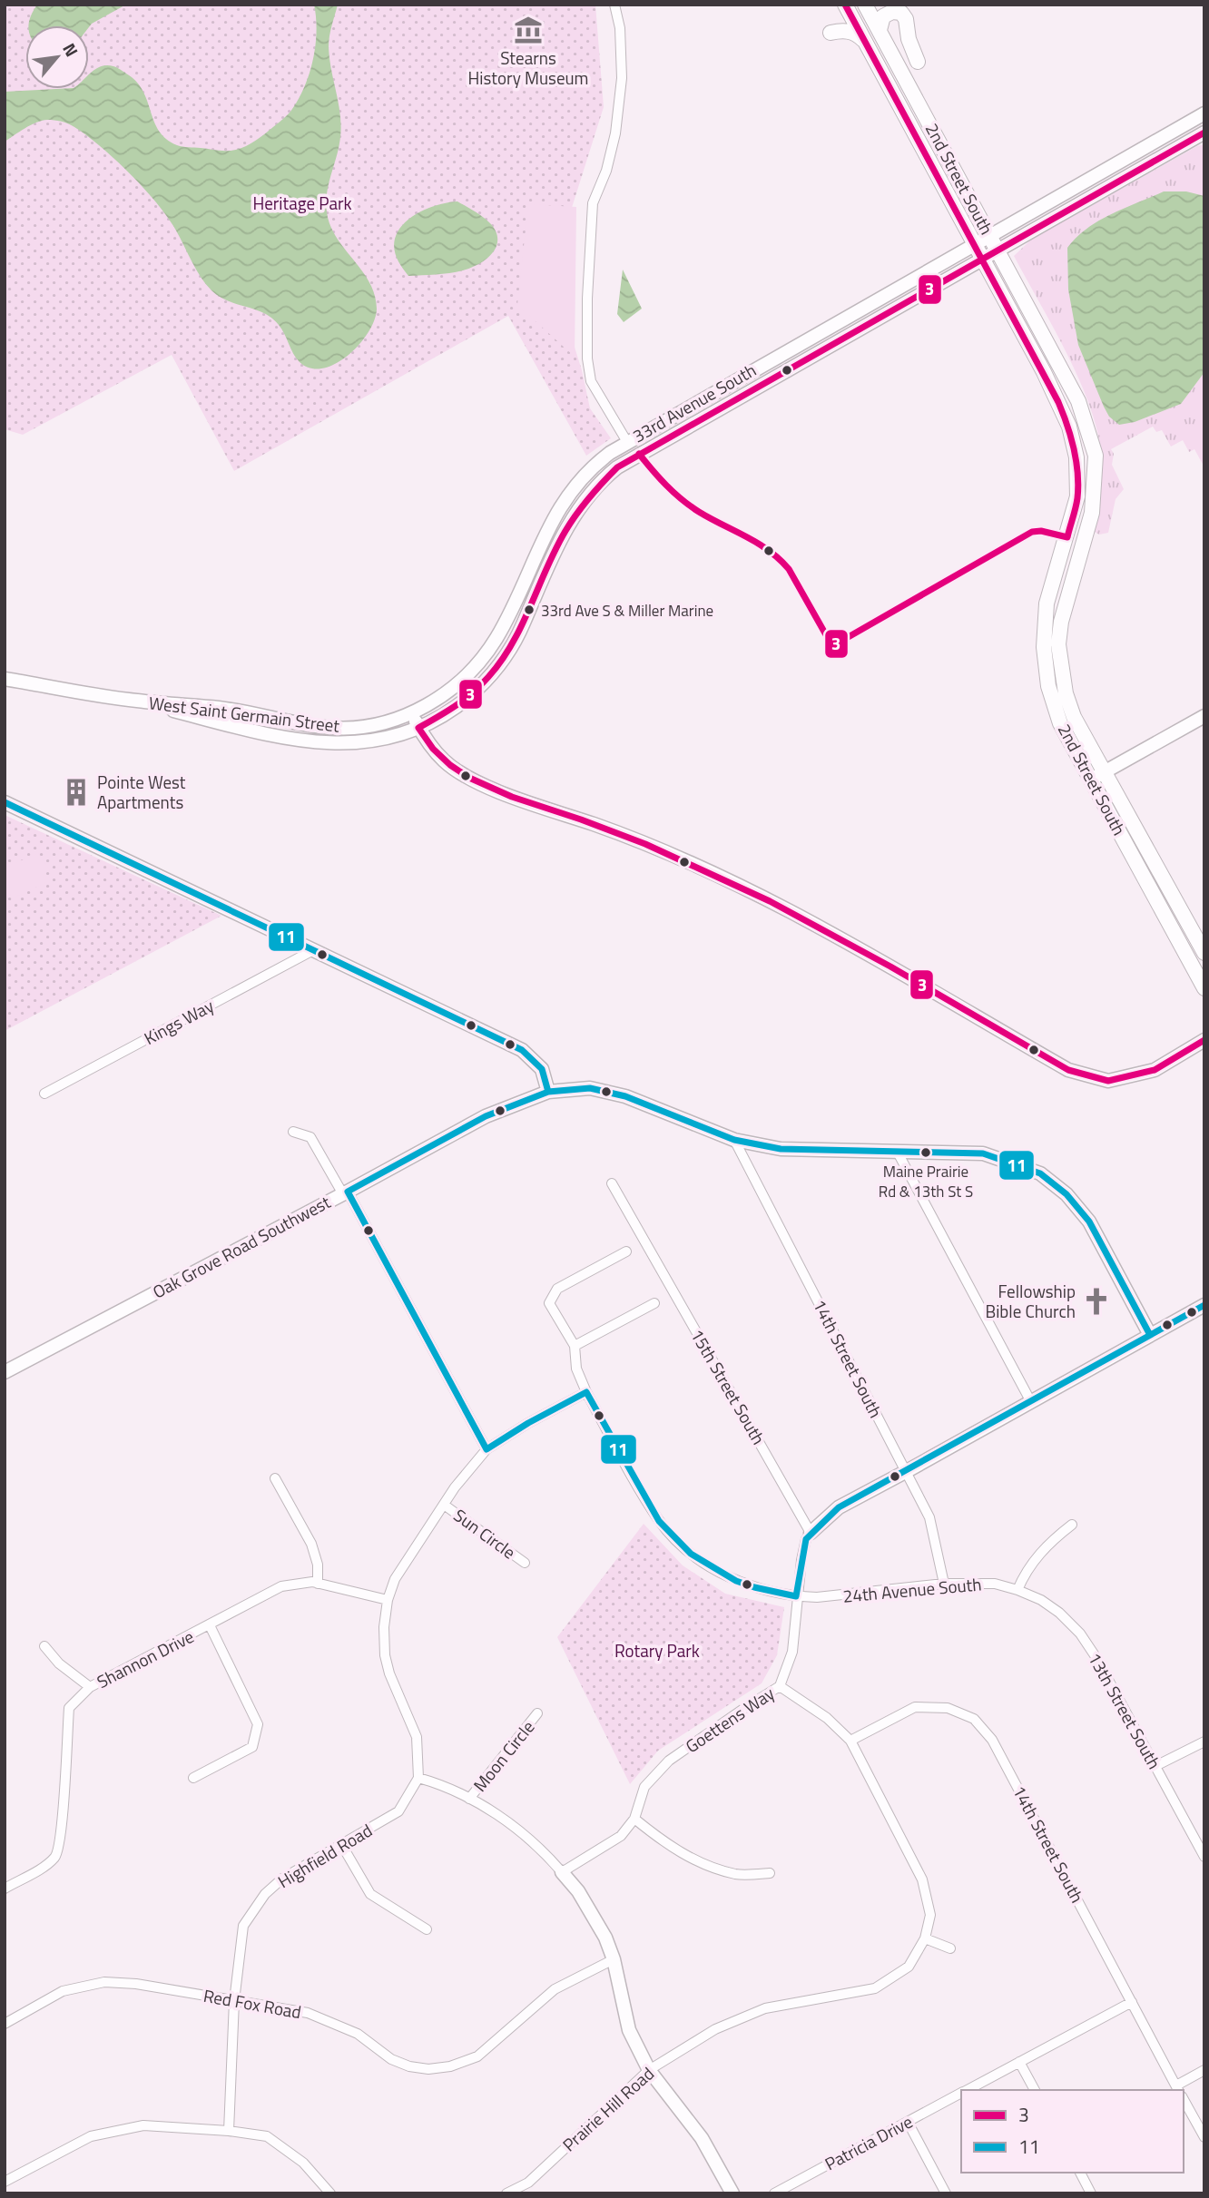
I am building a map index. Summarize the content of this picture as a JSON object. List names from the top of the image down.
{
  "streets": {
    "main road": ["2nd Street South"],
    "street": [
      "33rd Avenue South",
      "West Saint Germain Street",
      "Kings Way",
      "Oak Grove Road Southwest",
      "14th Street South",
      "15th Street South",
      "Sun Circle",
      "24th Avenue South",
      "Shannon Drive",
      "13th Street South",
      "Goettens Way",
      "Moon Circle",
      "Highfield Road",
      "Red Fox Road",
      "Prairie Hill Road",
      "Patricia Drive"
    ]
  },
  "crossings": [
    ["2nd Street South", "33rd Avenue South"],
    ["33rd Avenue South", "West Saint Germain Street"],
    ["Oak Grove Road Southwest", "14th Street South"],
    ["14th Street South", "24th Avenue South"],
    ["14th Street South", "Prairie Hill Road"],
    ["14th Street South", "Patricia Drive"],
    ["24th Avenue South", "13th Street South"],
    ["24th Avenue South", "Goettens Way"],
    ["Highfield Road", "Red Fox Road"]
  ],
  "parks": ["Heritage Park", "Rotary Park"],
  "places": {
    "museum": ["Stearns History Museum"],
    "other": ["33rd Ave S & Miller Marine", "Maine Prairie Rd & 13th St S"],
    "building": ["Pointe West Apartments"],
    "church": ["Fellowship Bible Church"]
  },
  "lines": ["transit line 3", "transit line 11"],
  "legend": ["3", "11"],
  "north": "top right"
}
